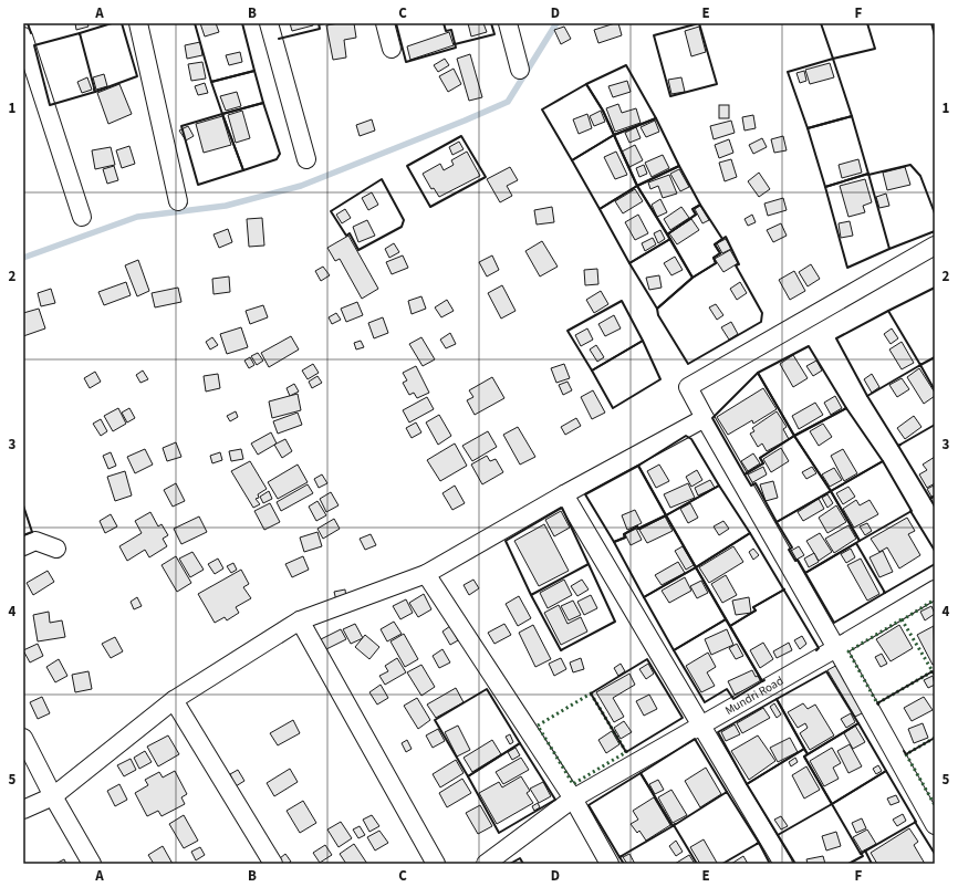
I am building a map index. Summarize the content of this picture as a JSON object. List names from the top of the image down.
{
  "streets": {
    "street": ["Mundri Road"]
  },
  "grid": {
    "columns": [
      "A",
      "B",
      "C",
      "D",
      "E",
      "F"
    ],
    "rows": [
      "1",
      "2",
      "3",
      "4",
      "5"
    ]
  }
}
